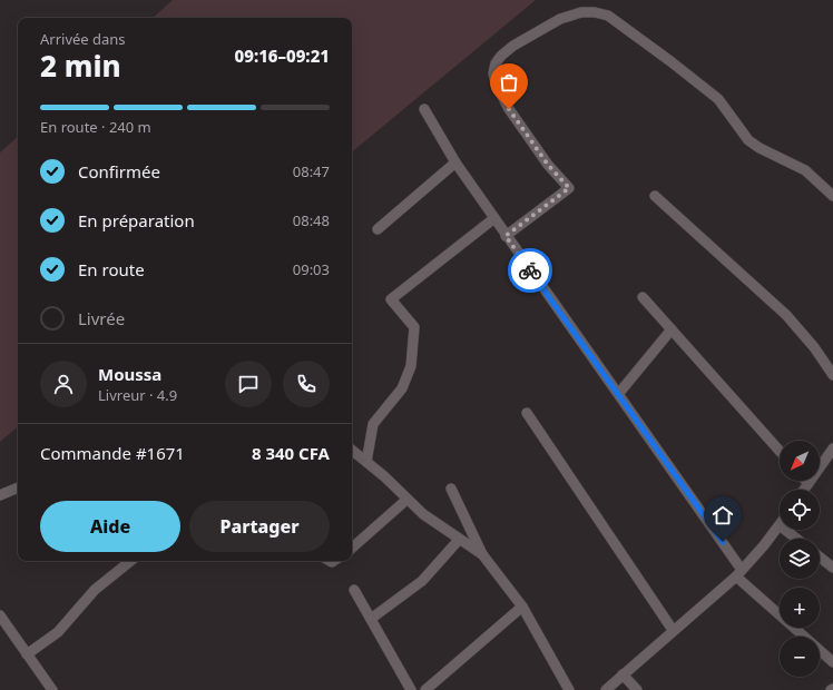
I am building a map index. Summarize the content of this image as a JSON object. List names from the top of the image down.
{
  "north": "bottom left",
  "page": {
    "heading": ["2 min", "Arrivée dans", "09:16–09:21"],
    "panel": [
      "Moussa",
      "Livreur · 4.9",
      "Commande #1671",
      "8 340 CFA"
    ],
    "bar": "En route · 240 m",
    "list": [
      ["Confirmée", "08:47"],
      ["En préparation", "08:48"],
      ["En route", "09:03"],
      "Livrée"
    ],
    "map_buttons": ["+", "−"],
    "buttons": ["Aide", "Partager"]
  }
}
